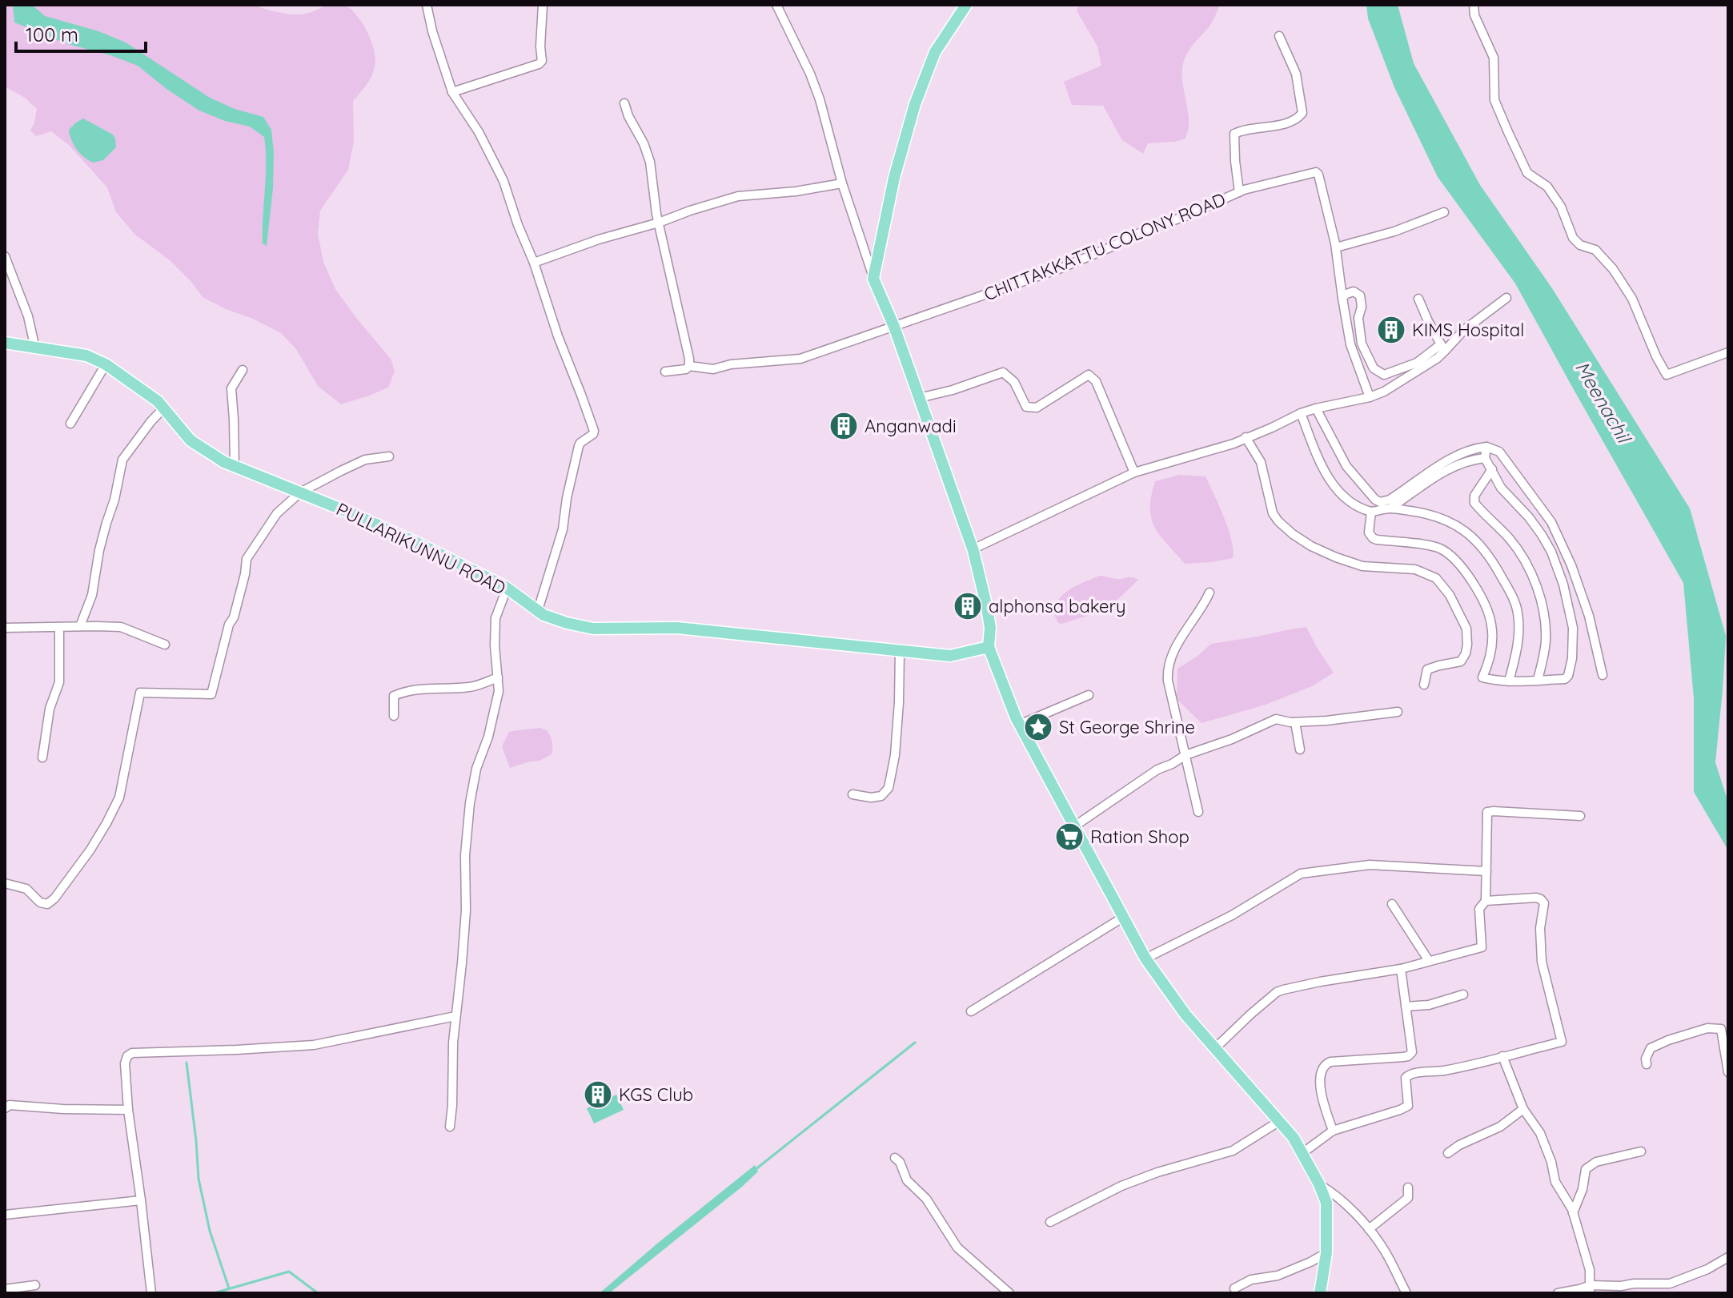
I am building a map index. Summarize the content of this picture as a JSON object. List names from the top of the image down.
{
  "streets": {
    "main road": ["PULLARIKUNNU ROAD"],
    "street": ["CHITTAKKATTU COLONY ROAD"]
  },
  "water": ["Meenachil"],
  "places": {
    "building": [
      "KIMS Hospital",
      "Anganwadi",
      "alphonsa bakery",
      "KGS Club"
    ],
    "place": ["St George Shrine"],
    "supermarket": ["Ration Shop"]
  },
  "scale_bar": "100 m"
}
